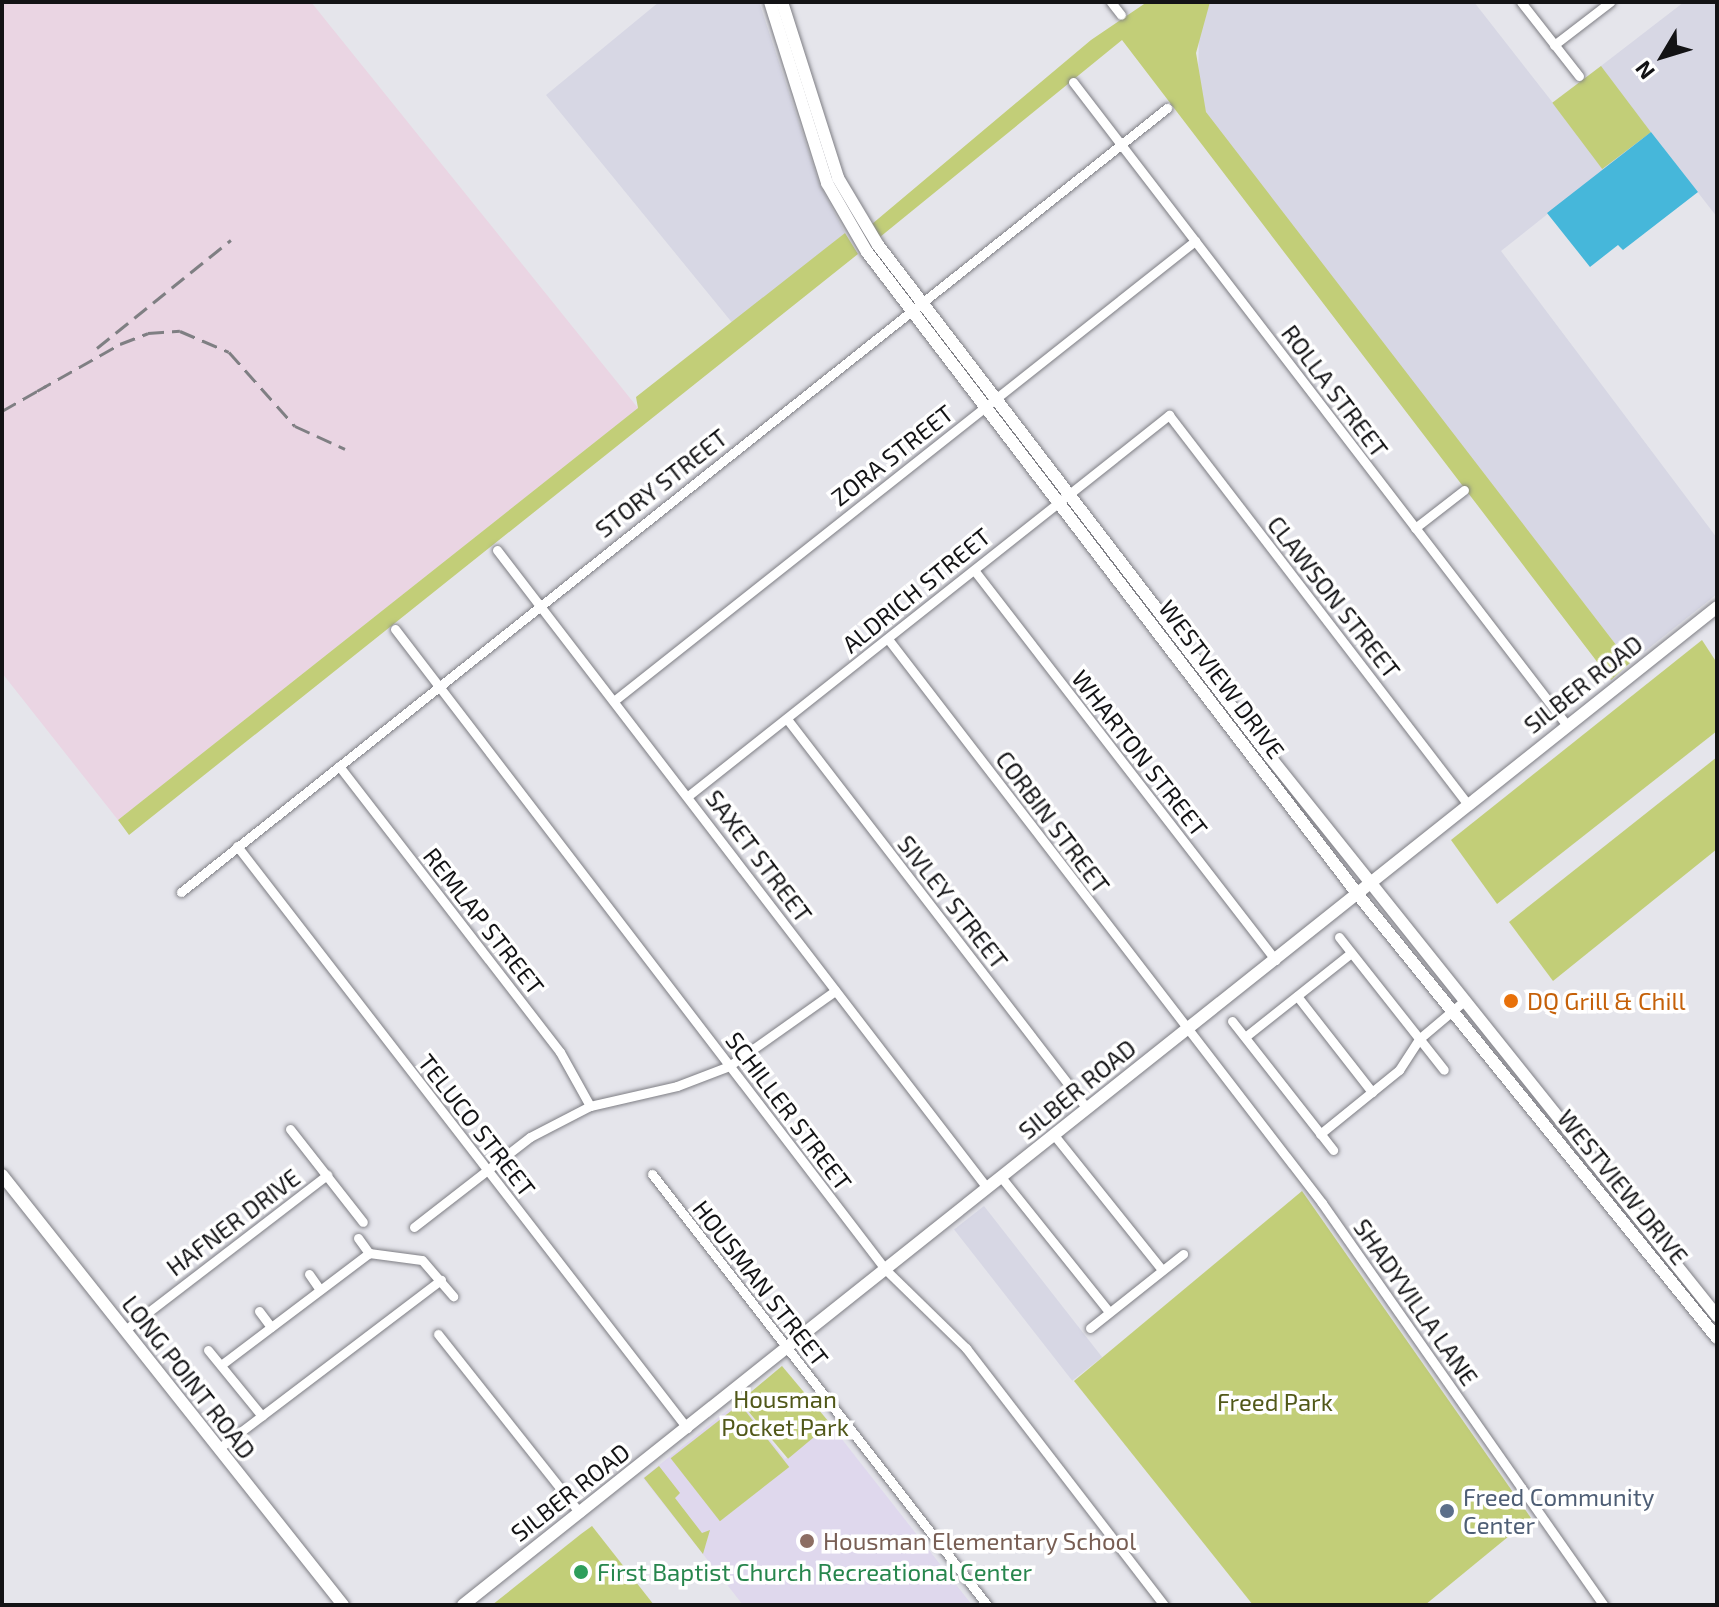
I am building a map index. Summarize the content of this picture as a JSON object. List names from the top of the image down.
{
  "streets": {
    "main road": ["WESTVIEW DRIVE", "SILBER ROAD", "LONG POINT ROAD"],
    "street": [
      "ROLLA STREET",
      "ZORA STREET",
      "STORY STREET",
      "ALDRICH STREET",
      "CLAWSON STREET",
      "WHARTON STREET",
      "CORBIN STREET",
      "SAXET STREET",
      "SIVLEY STREET",
      "REMLAP STREET",
      "SCHILLER STREET",
      "TELUCO STREET",
      "HAFNER DRIVE",
      "HOUSMAN STREET",
      "SHADYVILLA LANE"
    ]
  },
  "crossings": [
    ["ROLLA STREET", "ZORA STREET"],
    ["ROLLA STREET", "STORY STREET"],
    ["ROLLA STREET", "SILBER ROAD"],
    ["ZORA STREET", "WESTVIEW DRIVE"],
    ["ZORA STREET", "SAXET STREET"],
    ["STORY STREET", "WESTVIEW DRIVE"],
    ["STORY STREET", "SAXET STREET"],
    ["STORY STREET", "REMLAP STREET"],
    ["STORY STREET", "SCHILLER STREET"],
    ["STORY STREET", "TELUCO STREET"],
    ["ALDRICH STREET", "CLAWSON STREET"],
    ["ALDRICH STREET", "WESTVIEW DRIVE"],
    ["ALDRICH STREET", "WHARTON STREET"],
    ["ALDRICH STREET", "CORBIN STREET"],
    ["ALDRICH STREET", "SAXET STREET"],
    ["ALDRICH STREET", "SIVLEY STREET"],
    ["CLAWSON STREET", "SILBER ROAD"],
    ["WESTVIEW DRIVE", "SILBER ROAD"],
    ["SILBER ROAD", "WHARTON STREET"],
    ["SILBER ROAD", "CORBIN STREET"],
    ["SILBER ROAD", "SAXET STREET"],
    ["SILBER ROAD", "SIVLEY STREET"],
    ["SILBER ROAD", "SCHILLER STREET"],
    ["SILBER ROAD", "TELUCO STREET"],
    ["SILBER ROAD", "HOUSMAN STREET"],
    ["SILBER ROAD", "SHADYVILLA LANE"],
    ["CORBIN STREET", "SHADYVILLA LANE"],
    ["HAFNER DRIVE", "LONG POINT ROAD"]
  ],
  "parks": ["Housman Pocket Park", "Freed Park"],
  "places": [
    "DQ Grill & Chill",
    "Freed Community Center",
    "Housman Elementary School",
    "First Baptist Church Recreational Center"
  ],
  "north": "bottom left"
}
